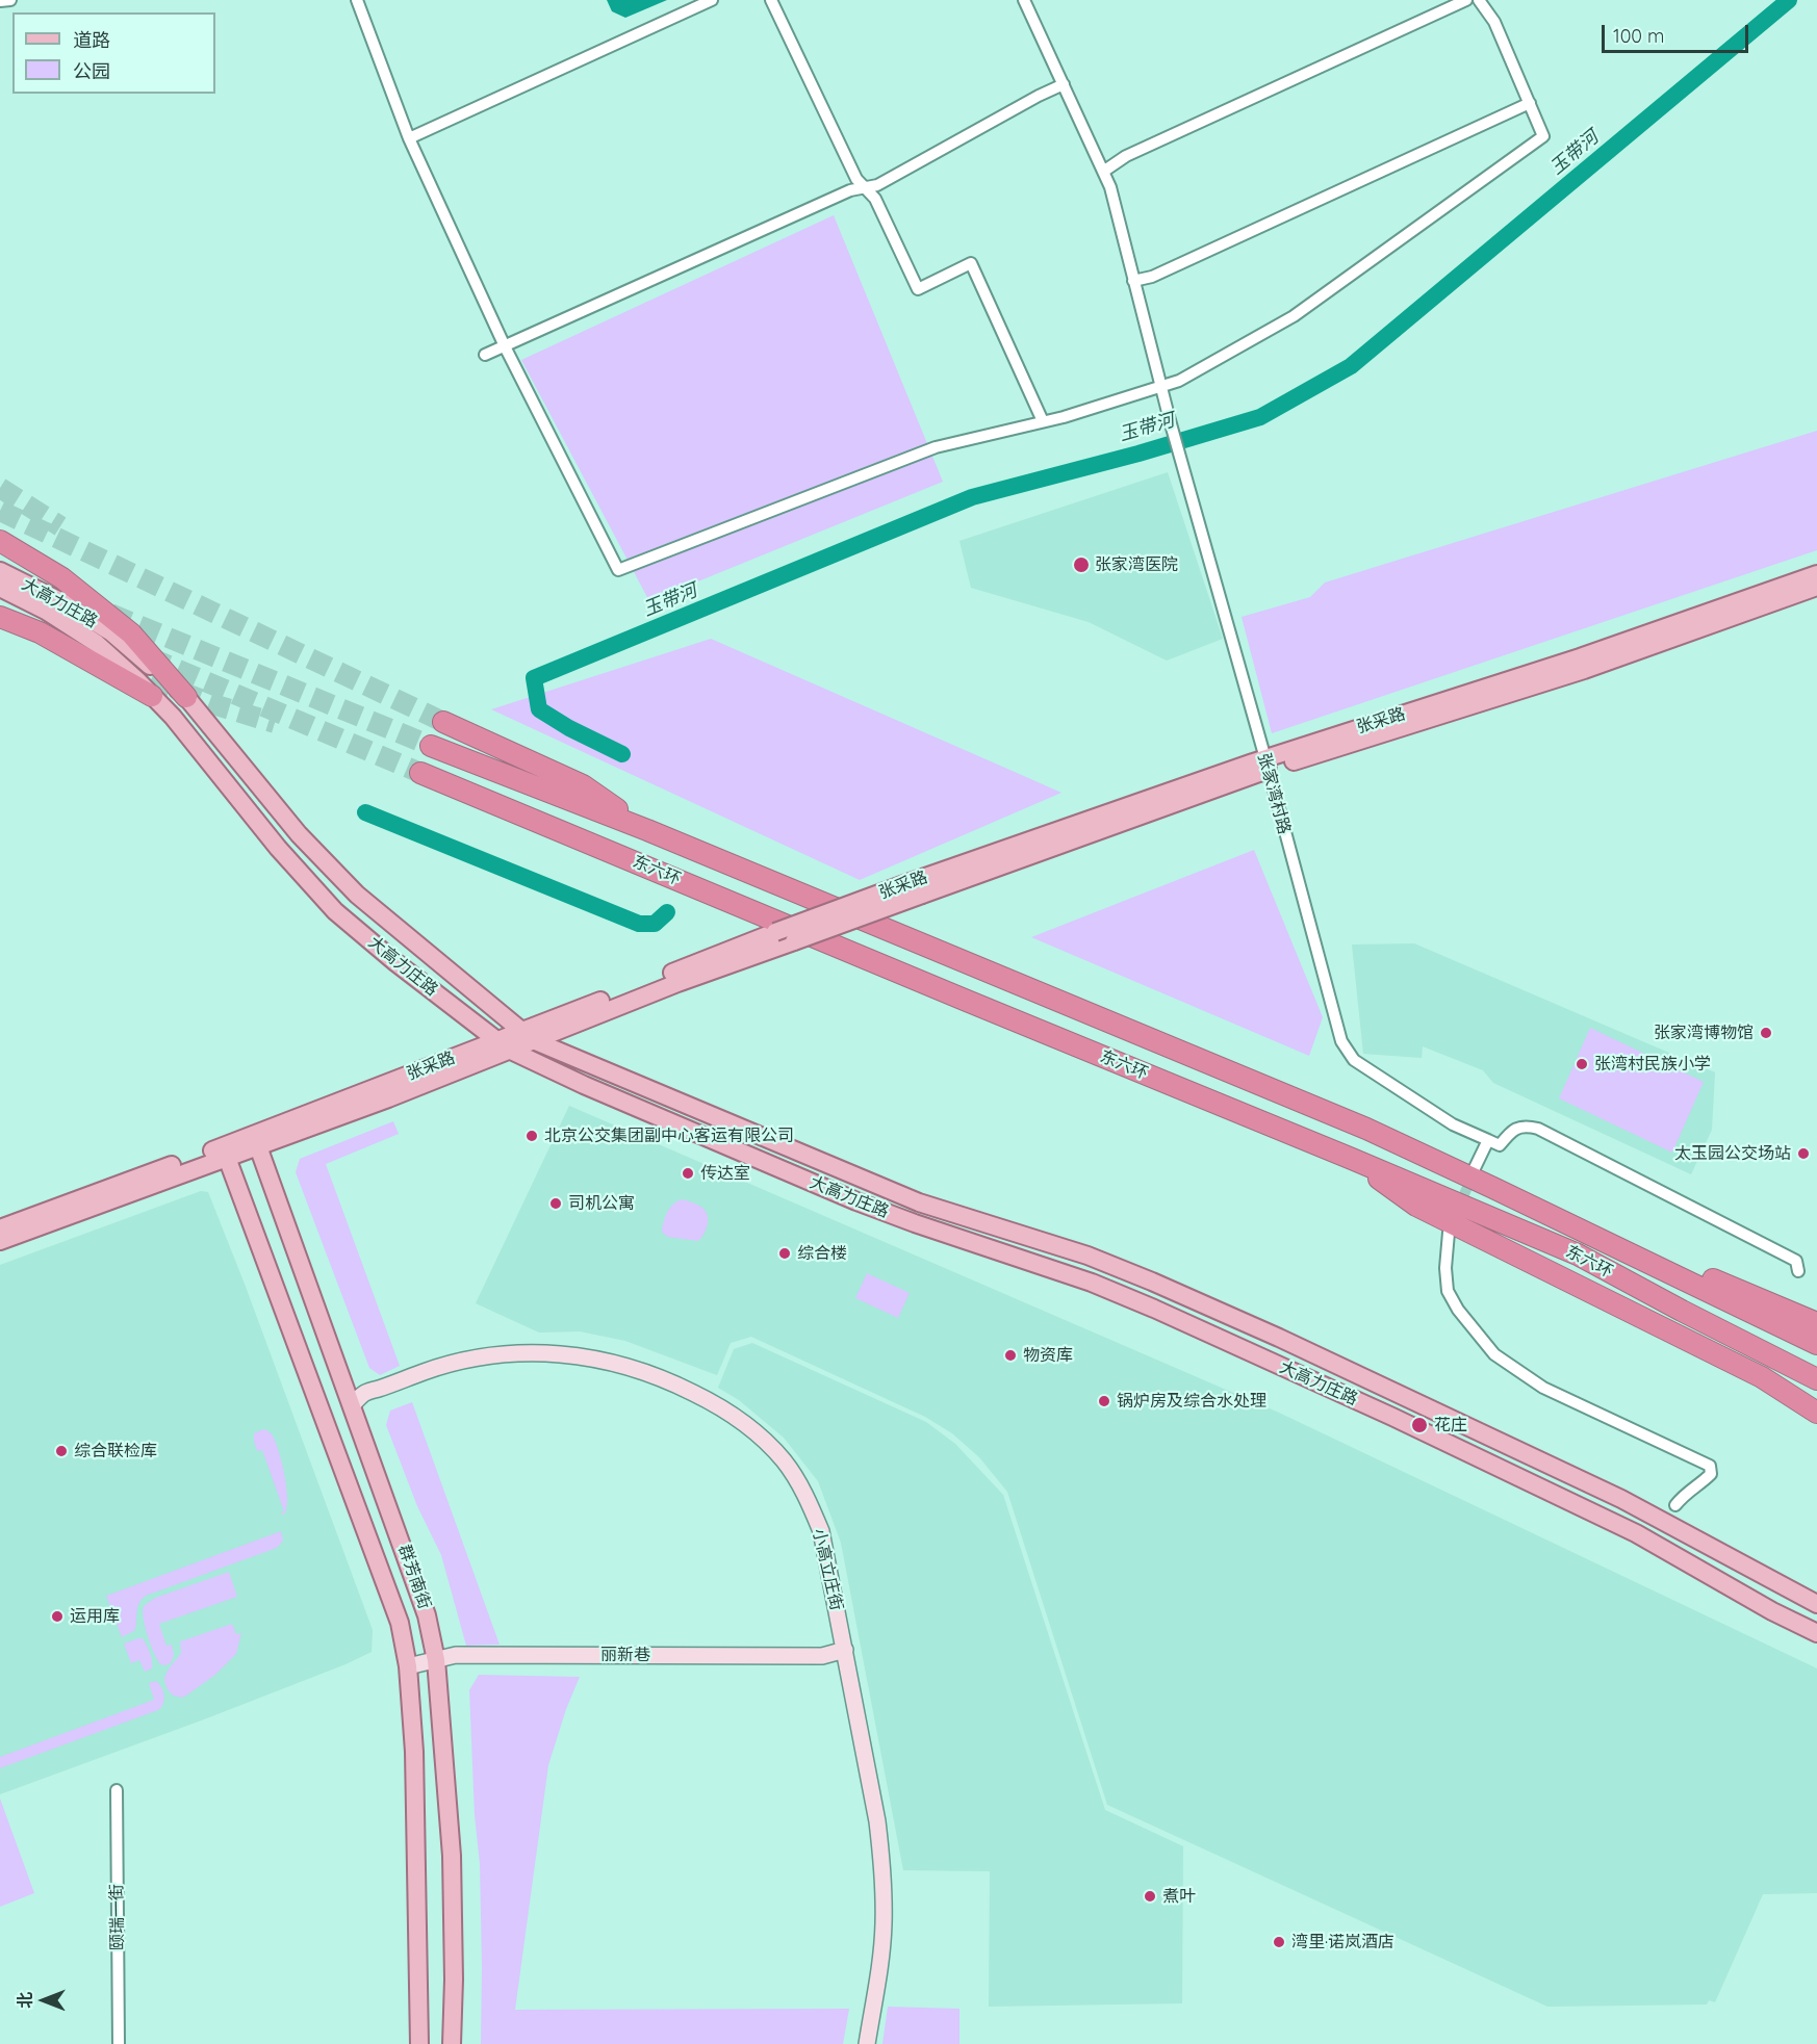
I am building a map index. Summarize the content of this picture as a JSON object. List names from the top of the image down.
{
  "streets": {
    "highway": ["东六环"],
    "main road": ["大高力庄路", "张采路", "群芳南街"],
    "street": [
      "张家湾村路",
      "小高立庄街",
      "丽新巷",
      "颐瑞一街"
    ]
  },
  "crossings": [
    ["大高力庄路", "张采路"],
    ["张采路", "张家湾村路"],
    ["张采路", "群芳南街"],
    ["小高立庄街", "群芳南街"],
    ["小高立庄街", "丽新巷"],
    ["群芳南街", "丽新巷"]
  ],
  "water": ["玉带河"],
  "places": [
    "张家湾医院",
    "张家湾博物馆",
    "张湾村民族小学",
    "北京公交集团副中心客运有限公司",
    "太玉园公交场站",
    "传达室",
    "司机公寓",
    "综合楼",
    "物资库",
    "锅炉房及综合水处理",
    "花庄",
    "综合联检库",
    "运用库",
    "煮叶",
    "湾里·诺岚酒店"
  ],
  "legend": ["道路", "公园"],
  "scale_bar": "100 m",
  "north": "left"
}
